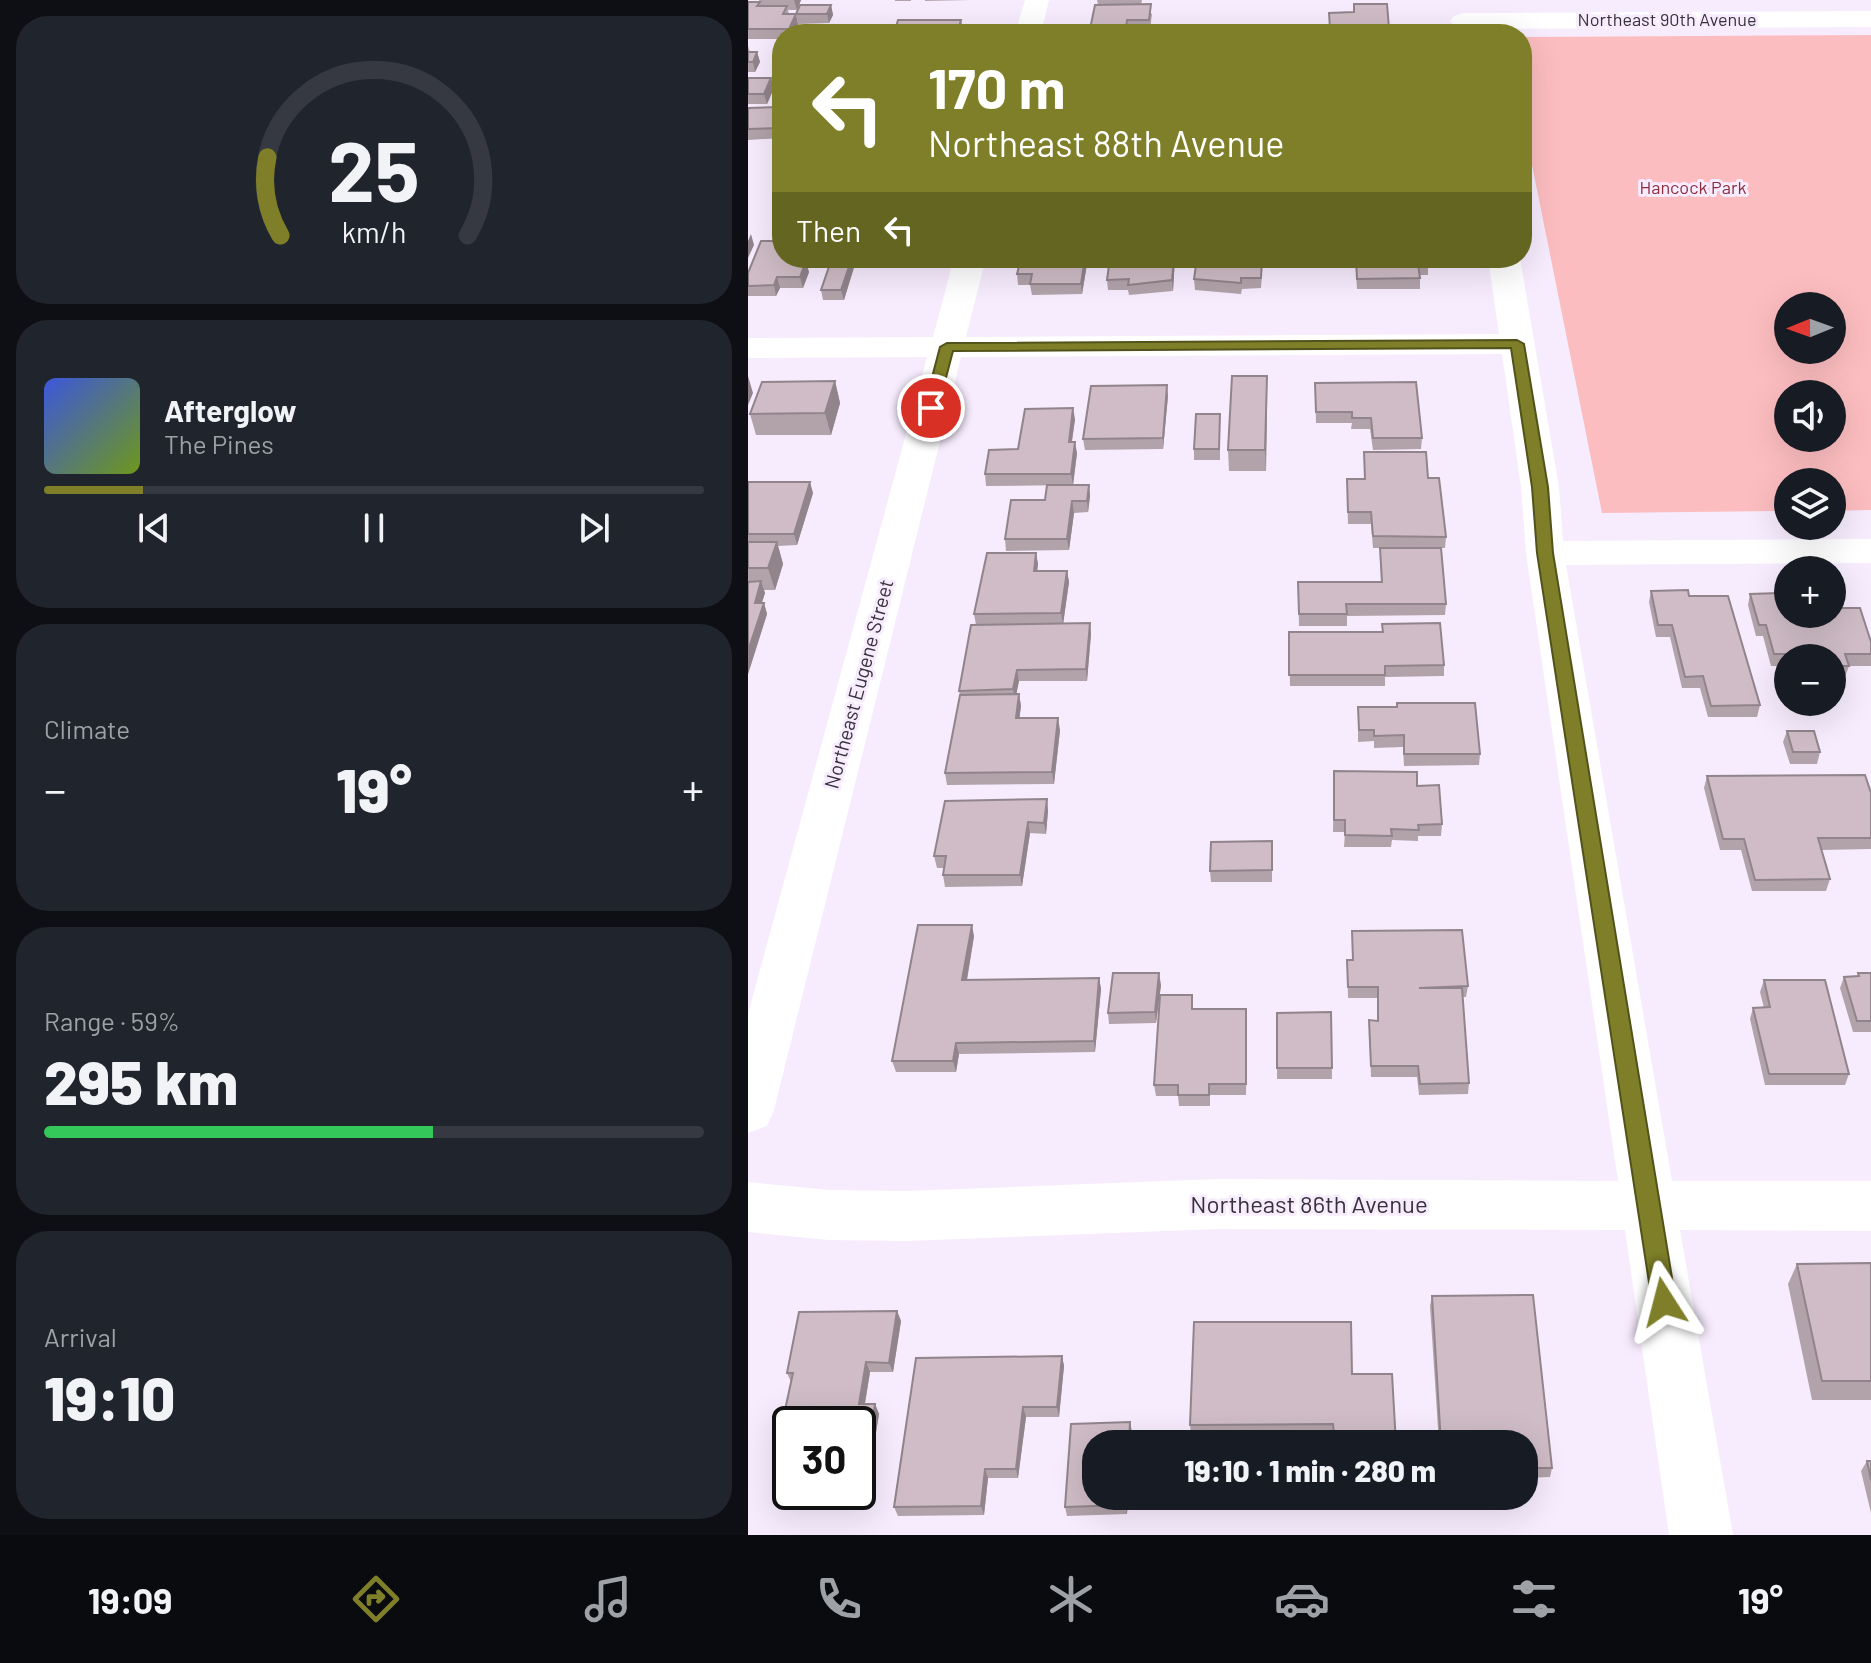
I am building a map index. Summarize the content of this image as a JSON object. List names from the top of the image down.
{
  "streets": {
    "street": ["Northeast 90th Avenue", "Northeast Eugene Street", "Northeast 86th Avenue"]
  },
  "parks": ["Hancock Park"],
  "north": "left",
  "page": {
    "turn": ["170 m", "Northeast 88th Avenue"],
    "then": "Then",
    "map_buttons": ["+", "−"],
    "song": ["Afterglow", "The Pines"],
    "tile": [
      "Climate",
      ["Range · 59%", "295 km"],
      ["Arrival", "19:10"]
    ],
    "heat": ["−", "19°", "+"],
    "limit": "30",
    "trip": "19:10 · 1 min · 280 m",
    "tabs": ["19:09", "19°"],
    "gauge": ["25", "km/h"]
  }
}
